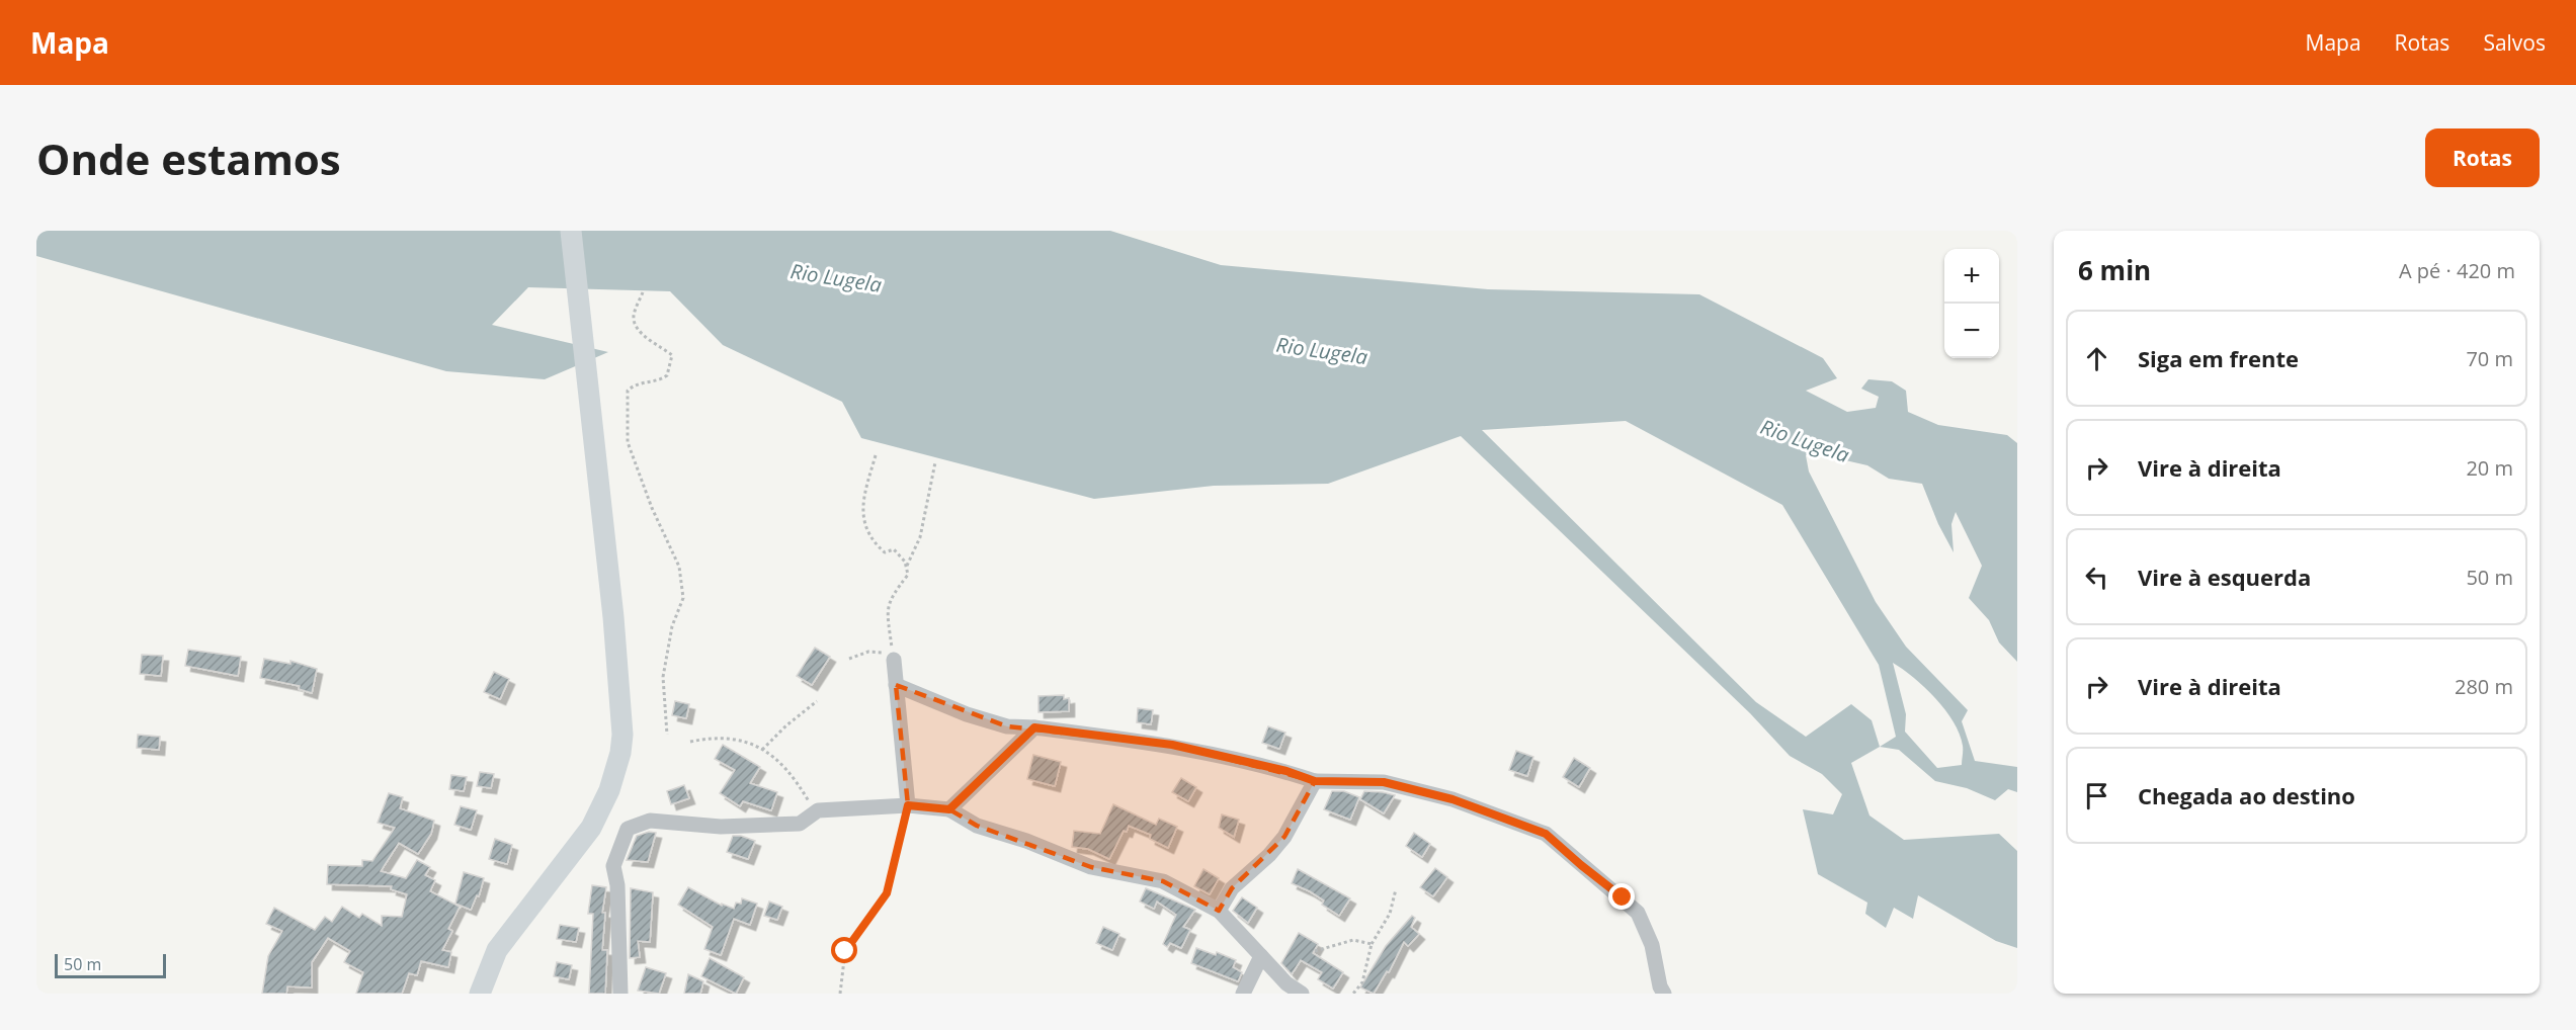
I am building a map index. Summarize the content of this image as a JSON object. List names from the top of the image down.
{
  "water": ["Rio Lugela"],
  "scale_bar": "50 m",
  "page": {
    "header": "Mapa",
    "nav": ["Mapa", "Rotas", "Salvos"],
    "buttons": "Rotas",
    "title": "Onde estamos",
    "heading": ["6 min", "A pé · 420 m"],
    "map_buttons": ["+", "−"],
    "list": [
      ["Siga em frente", "70 m"],
      ["Vire à direita", "20 m"],
      ["Vire à esquerda", "50 m"],
      ["Vire à direita", "280 m"],
      "Chegada ao destino"
    ],
    "scale": "50 m"
  }
}
